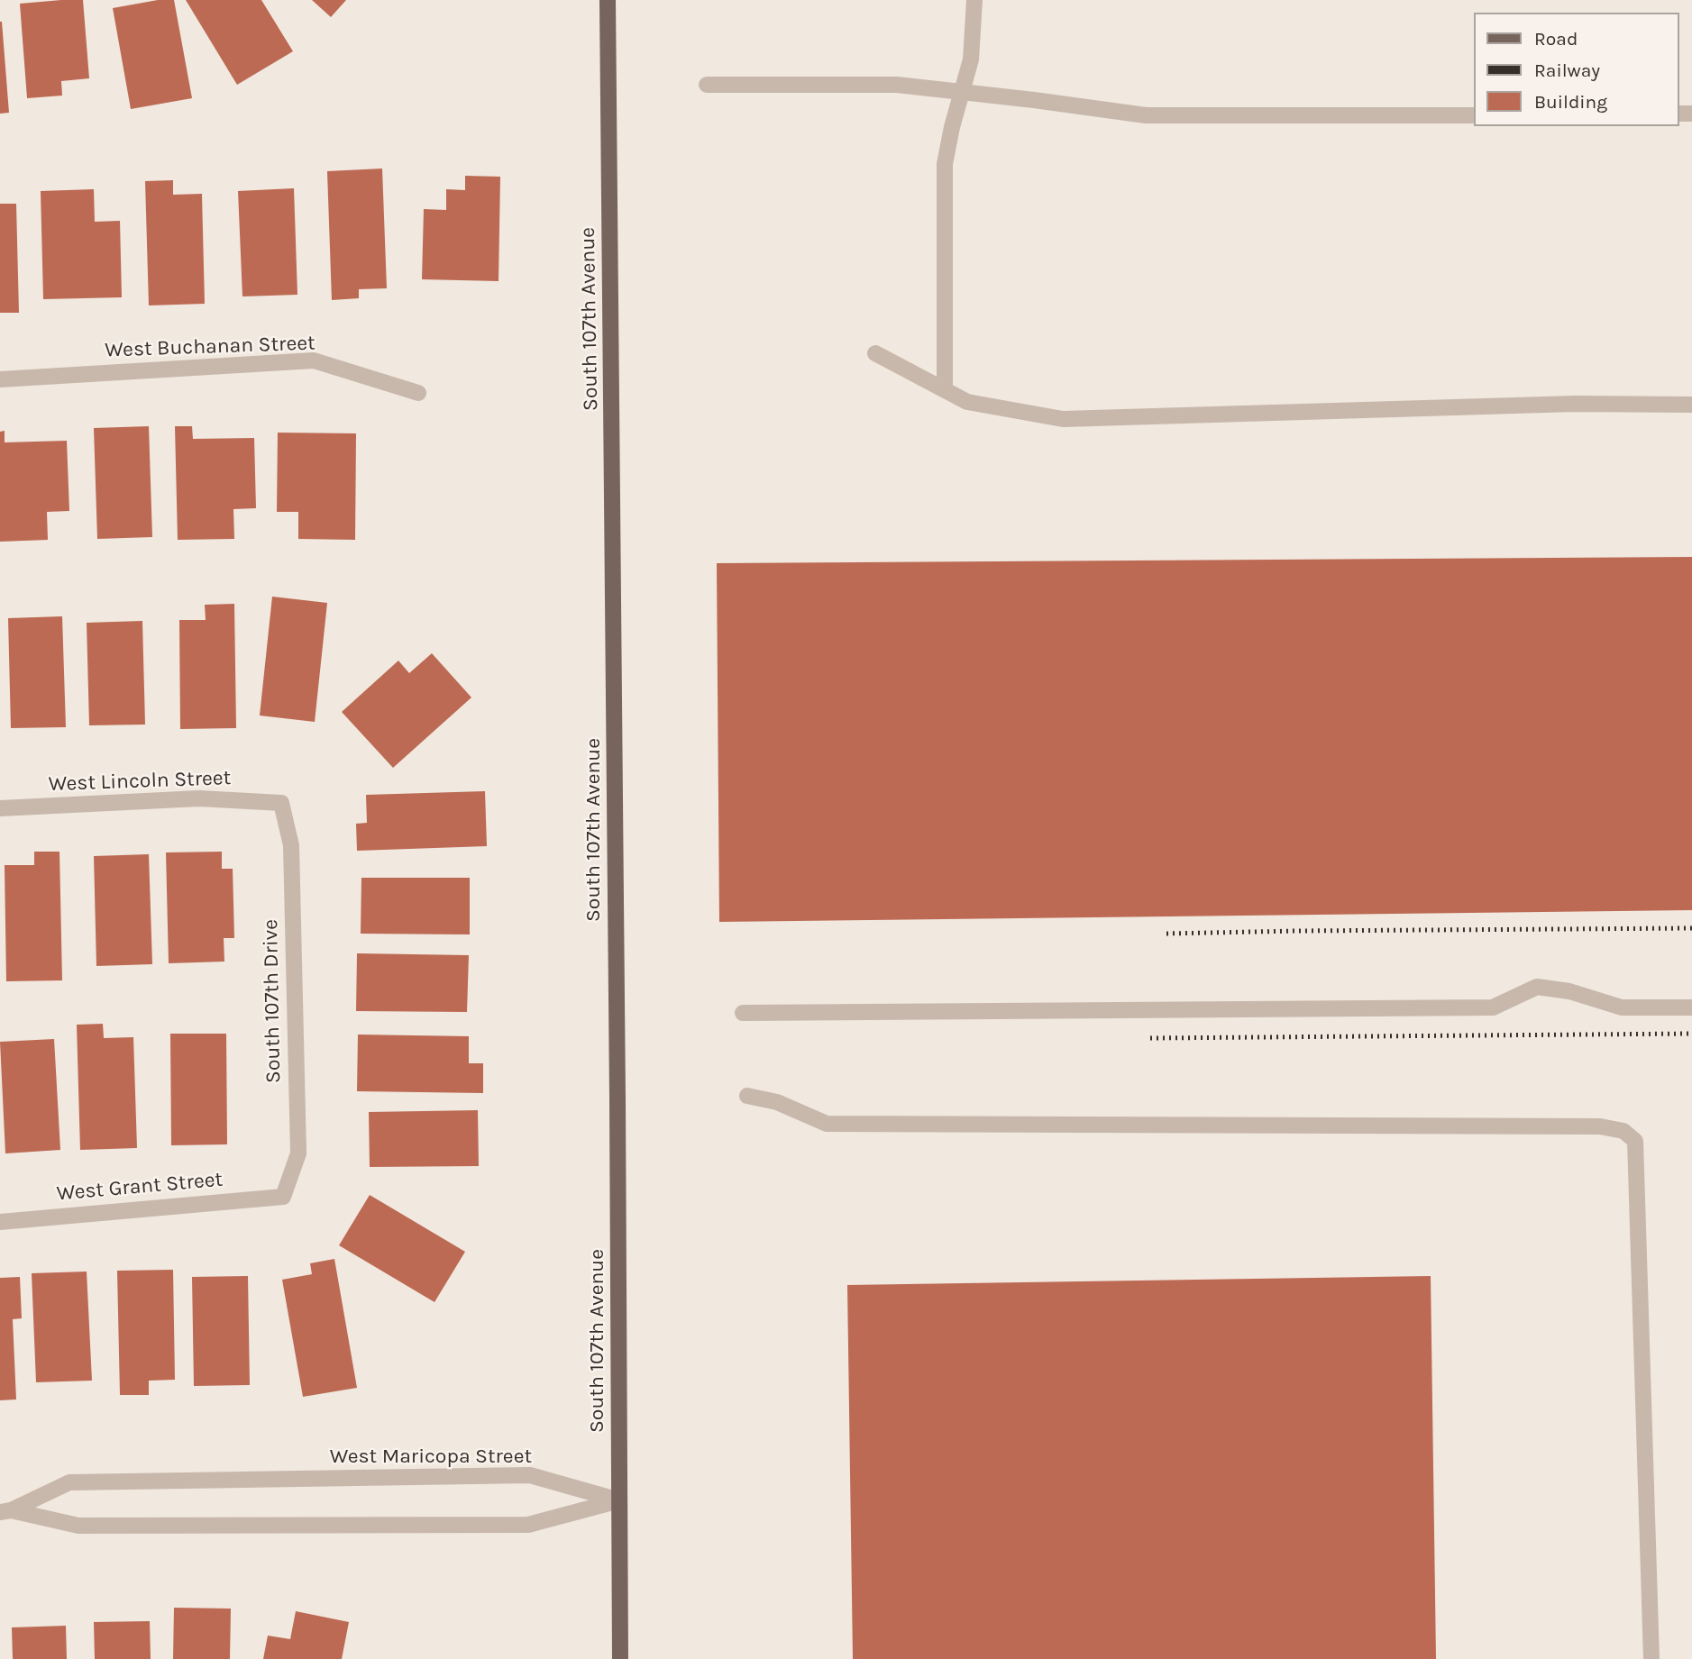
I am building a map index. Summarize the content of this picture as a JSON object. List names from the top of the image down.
{
  "streets": {
    "main road": ["South 107th Avenue"],
    "street": [
      "West Buchanan Street",
      "West Lincoln Street",
      "South 107th Drive",
      "West Grant Street",
      "West Maricopa Street"
    ]
  },
  "crossings": [
    ["South 107th Avenue", "West Maricopa Street"],
    ["West Lincoln Street", "South 107th Drive"],
    ["South 107th Drive", "West Grant Street"]
  ],
  "legend": ["Road", "Railway", "Building"]
}
